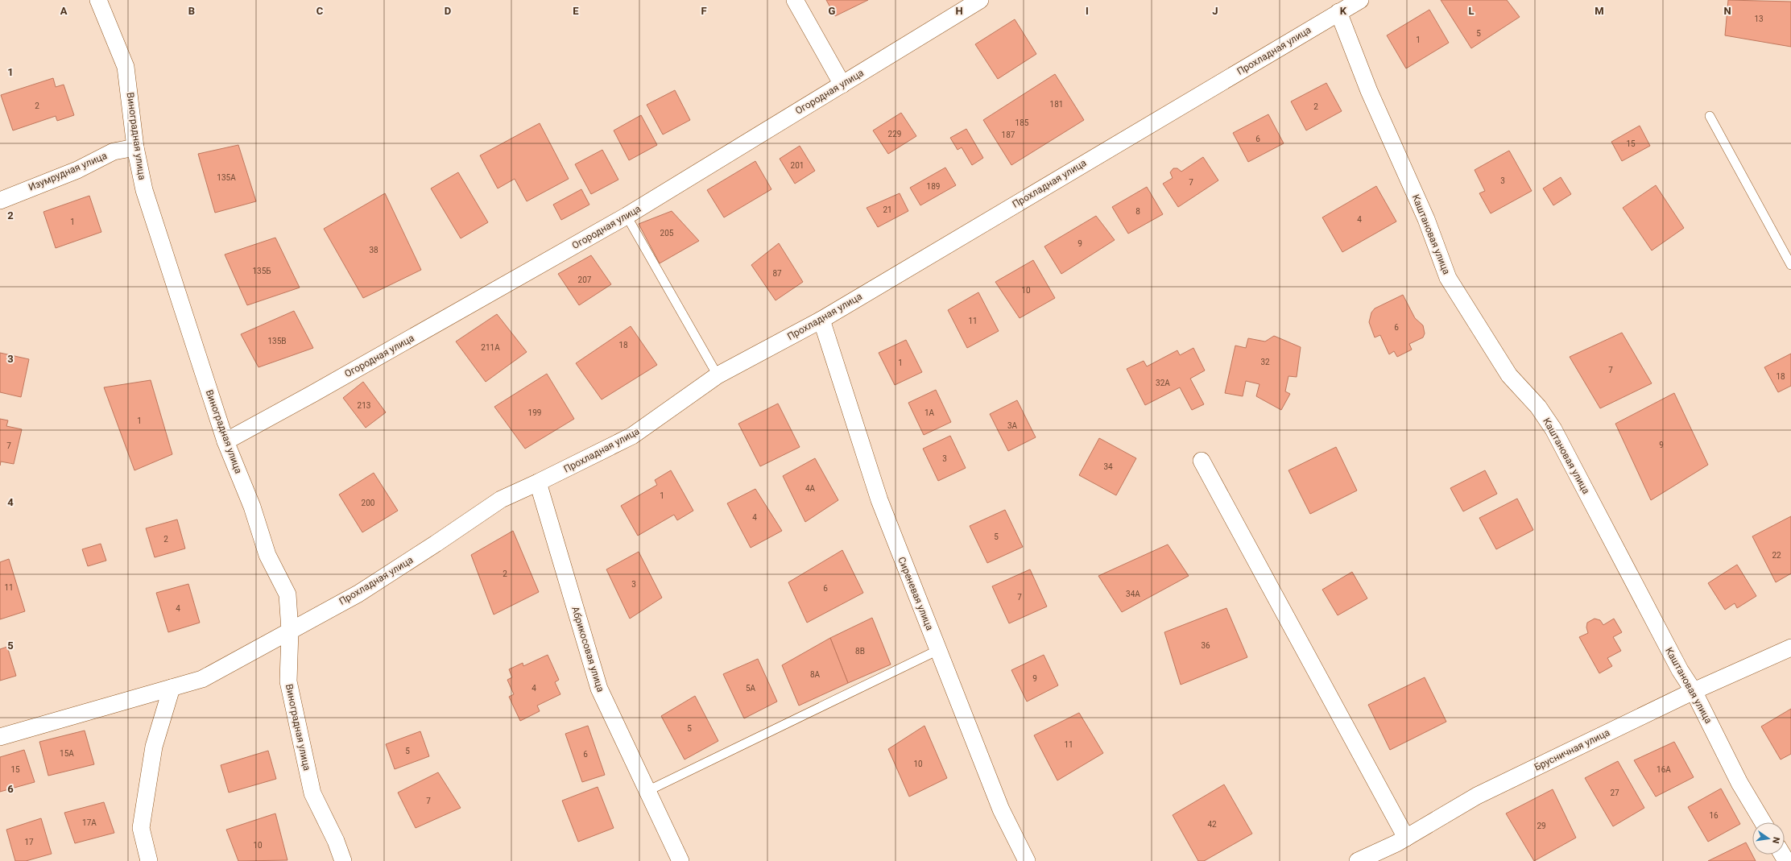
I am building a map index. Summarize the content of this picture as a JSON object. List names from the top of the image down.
{
  "streets": {
    "street": [
      "Прохладная улица",
      "Огородная улица",
      "Виноградная улица",
      "Изумрудная улица",
      "Каштановая улица",
      "Сиреневая улица",
      "Абрикосовая улица",
      "Брусничная улица"
    ]
  },
  "crossings": [
    ["Прохладная улица", "Виноградная улица"],
    ["Прохладная улица", "Каштановая улица"],
    ["Прохладная улица", "Сиреневая улица"],
    ["Прохладная улица", "Абрикосовая улица"],
    ["Огородная улица", "Виноградная улица"],
    ["Виноградная улица", "Изумрудная улица"],
    ["Каштановая улица", "Брусничная улица"]
  ],
  "house_numbers": [
    "13",
    "5",
    "1",
    "181",
    "2",
    "2",
    "185",
    "229",
    "187",
    "6",
    "15",
    "201",
    "135А",
    "3",
    "7",
    "189",
    "21",
    "8",
    "4",
    "1",
    "205",
    "9",
    "38",
    "135Б",
    "87",
    "207",
    "10",
    "11",
    "6",
    "135В",
    "18",
    "211А",
    "32",
    "1",
    "7",
    "18",
    "32А",
    "213",
    "199",
    "1А",
    "1",
    "3А",
    "9",
    "7",
    "3",
    "34",
    "4А",
    "1",
    "200",
    "4",
    "5",
    "2",
    "22",
    "2",
    "3",
    "11",
    "6",
    "34А",
    "7",
    "4",
    "36",
    "8В",
    "8А",
    "9",
    "4",
    "5А",
    "5",
    "11",
    "5",
    "15А",
    "6",
    "10",
    "15",
    "16А",
    "27",
    "7",
    "16",
    "17А",
    "42",
    "29",
    "17",
    "10"
  ],
  "north": "right",
  "grid": {
    "columns": [
      "A",
      "B",
      "C",
      "D",
      "E",
      "F",
      "G",
      "H",
      "I",
      "J",
      "K",
      "L",
      "M",
      "N"
    ],
    "rows": [
      "1",
      "2",
      "3",
      "4",
      "5",
      "6"
    ]
  }
}
